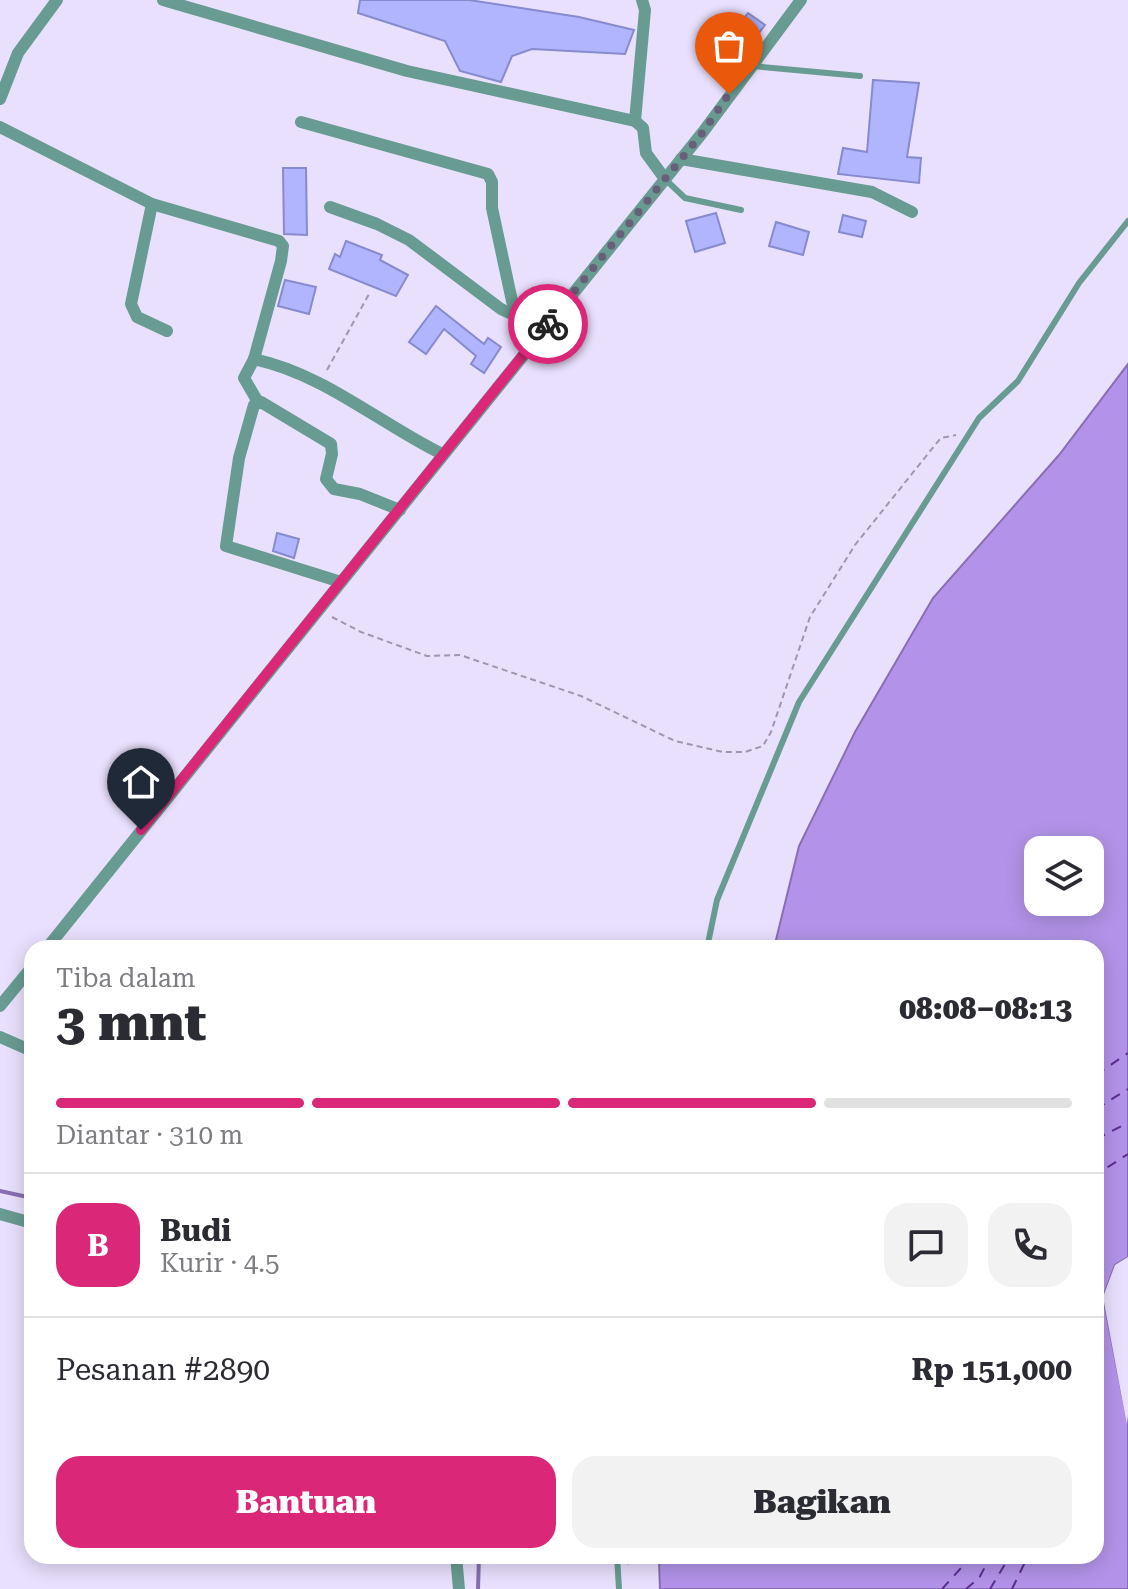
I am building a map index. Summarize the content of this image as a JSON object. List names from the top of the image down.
{
  "page": {
    "heading": ["3 mnt", "Tiba dalam", "08:08–08:13"],
    "panel": [
      "Budi",
      "Kurir · 4.5",
      "Pesanan #2890",
      "Rp 151,000"
    ],
    "bar": "Diantar · 310 m",
    "round": "B",
    "buttons": ["Bantuan", "Bagikan"]
  }
}
